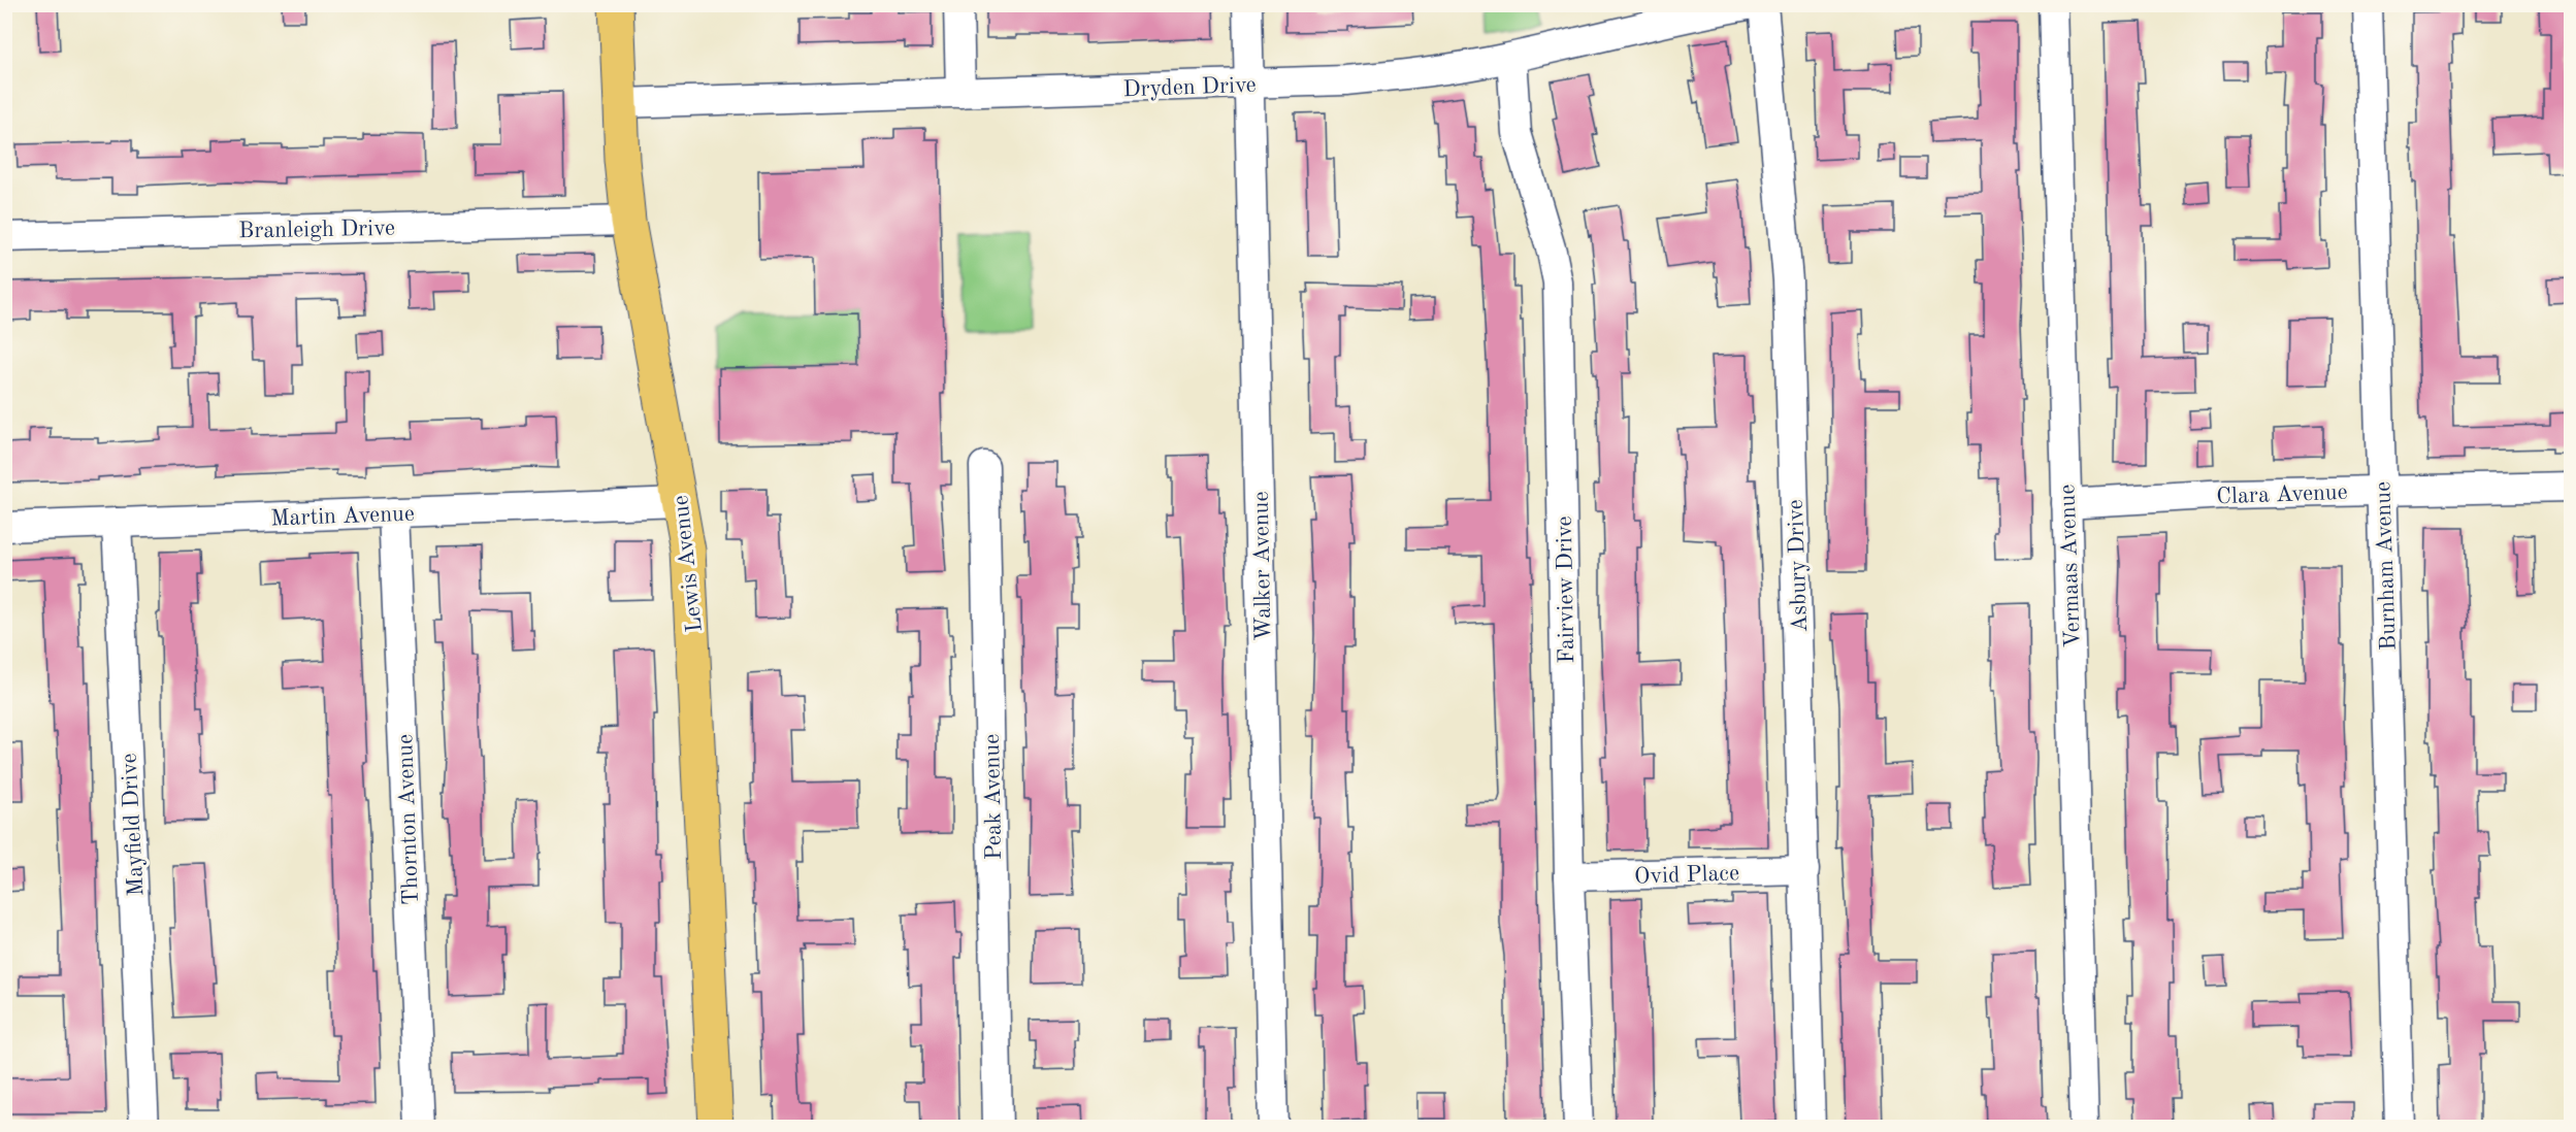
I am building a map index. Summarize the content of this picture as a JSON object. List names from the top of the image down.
{
  "streets": {
    "main road": ["Lewis Avenue"],
    "street": [
      "Dryden Drive",
      "Branleigh Drive",
      "Clara Avenue",
      "Martin Avenue",
      "Walker Avenue",
      "Asbury Drive",
      "Vermaas Avenue",
      "Burnham Avenue",
      "Fairview Drive",
      "Peak Avenue",
      "Thornton Avenue",
      "Mayfield Drive",
      "Ovid Place"
    ]
  },
  "crossings": [
    ["Dryden Drive", "Lewis Avenue"],
    ["Dryden Drive", "Walker Avenue"],
    ["Dryden Drive", "Fairview Drive"],
    ["Branleigh Drive", "Lewis Avenue"],
    ["Clara Avenue", "Vermaas Avenue"],
    ["Clara Avenue", "Burnham Avenue"],
    ["Martin Avenue", "Lewis Avenue"],
    ["Martin Avenue", "Thornton Avenue"],
    ["Martin Avenue", "Mayfield Drive"],
    ["Asbury Drive", "Ovid Place"],
    ["Fairview Drive", "Ovid Place"]
  ]
}
